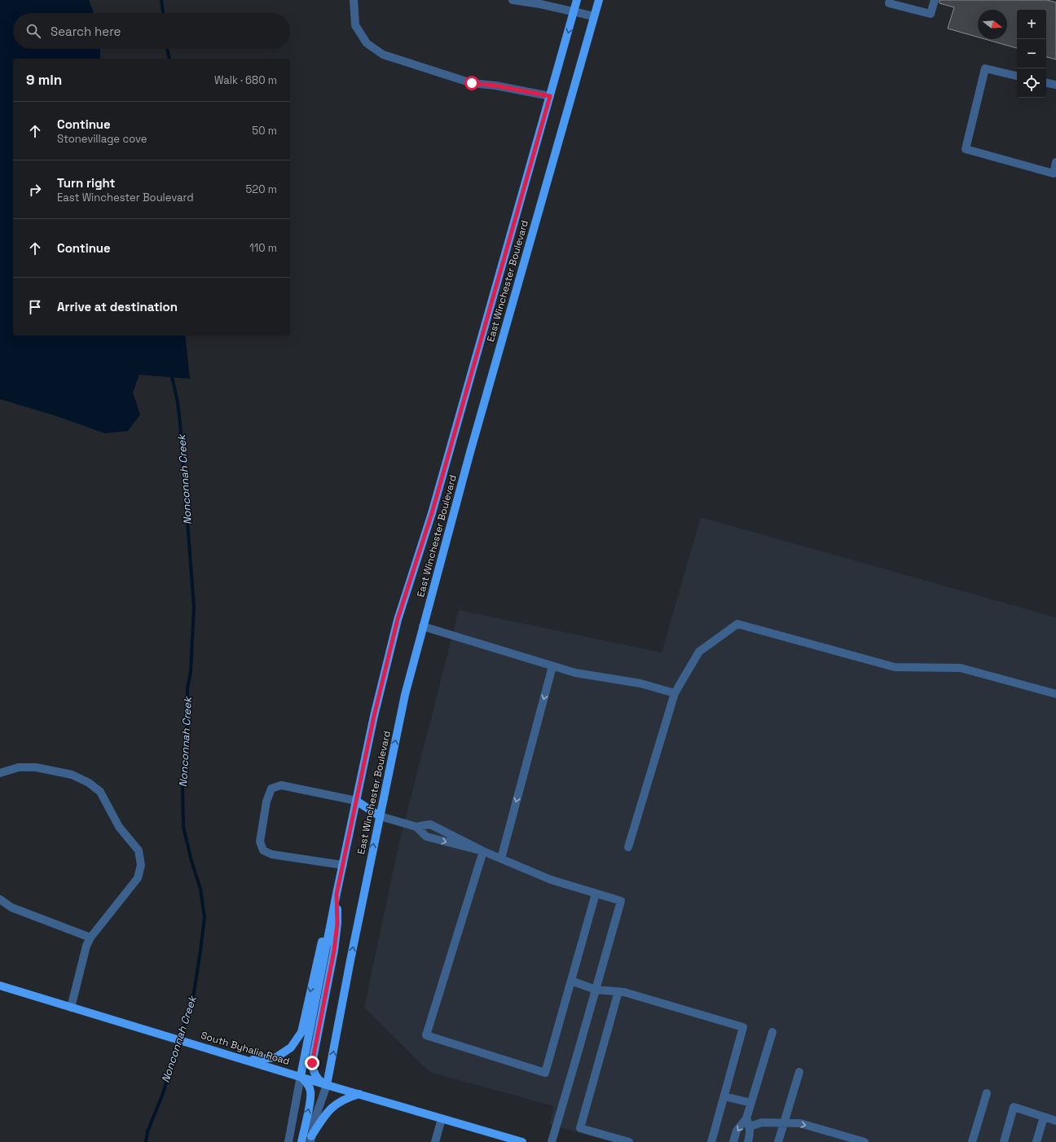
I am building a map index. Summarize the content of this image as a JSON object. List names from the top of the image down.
{
  "streets": {
    "main road": ["East Winchester Boulevard", "South Byhalia Road"]
  },
  "crossings": [
    ["East Winchester Boulevard", "South Byhalia Road"]
  ],
  "water": ["Nonconnah Creek"],
  "north": "right",
  "page": {
    "map_buttons": ["+", "−"],
    "search": "Search here",
    "heading": ["9 min", "Walk · 680 m"],
    "list": [
      ["Continue", "Stonevillage cove", "50 m"],
      ["Turn right", "East Winchester Boulevard", "520 m"],
      ["Continue", "110 m"],
      "Arrive at destination"
    ]
  }
}
